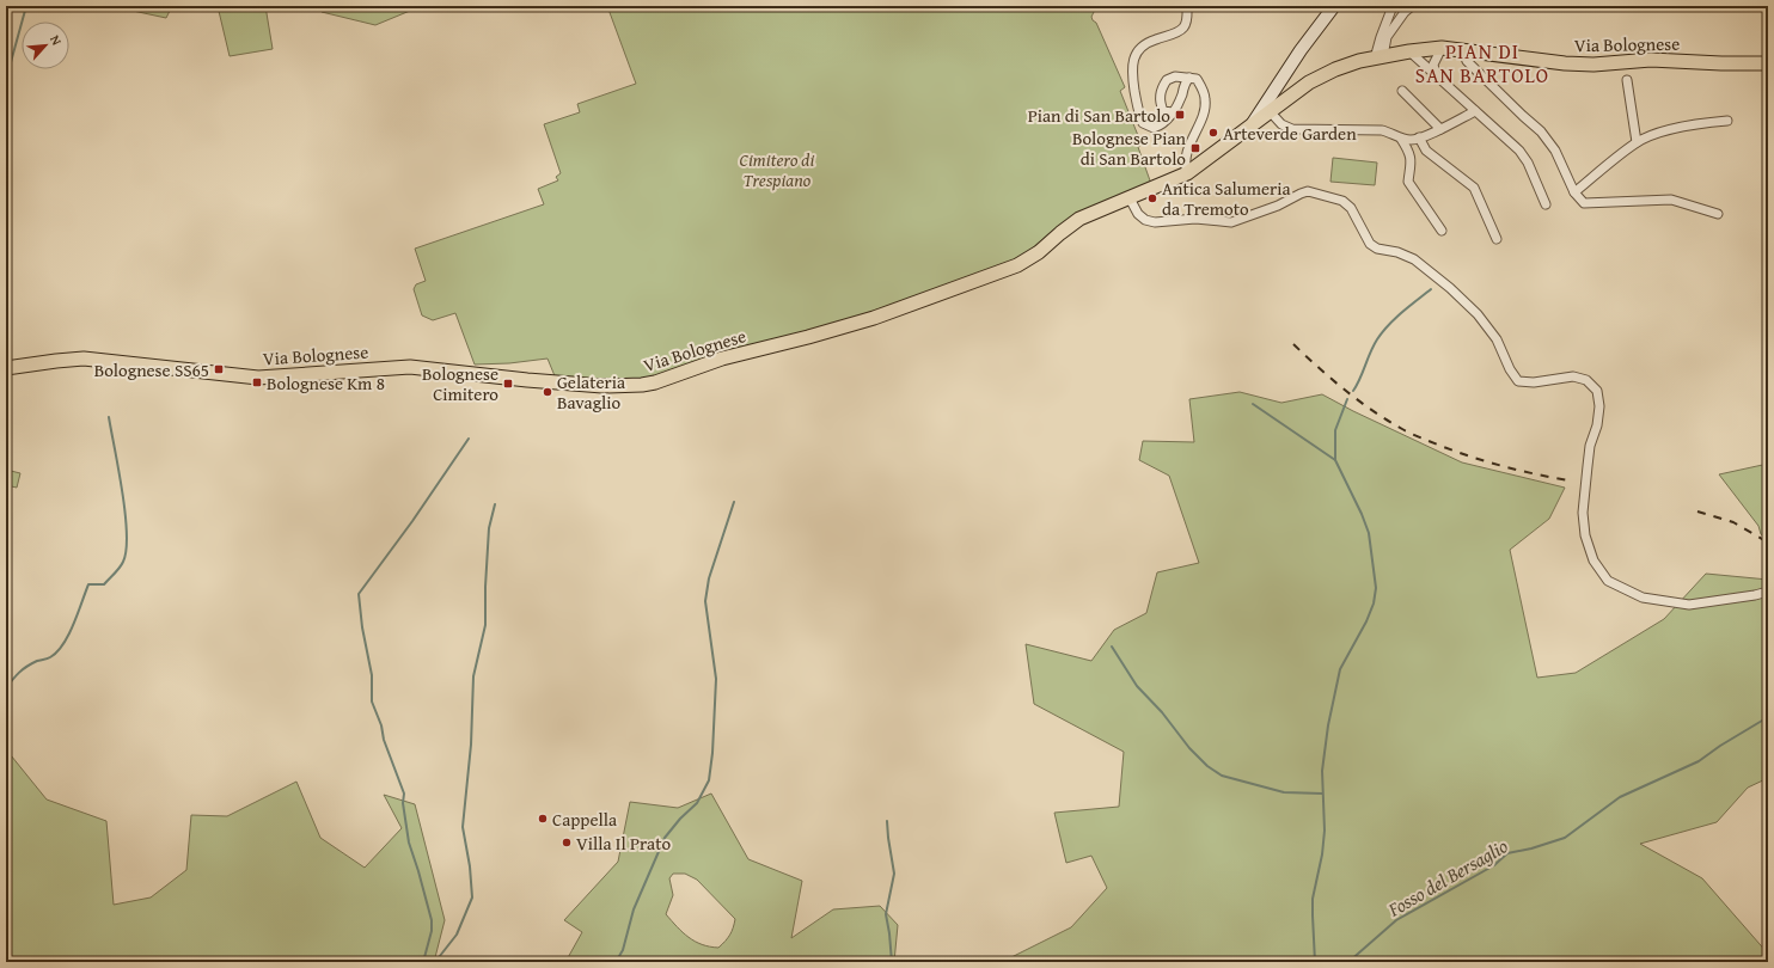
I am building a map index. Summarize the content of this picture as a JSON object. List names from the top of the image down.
{
  "streets": {
    "main road": ["Via Bolognese"]
  },
  "districts": ["PIAN DI SAN BARTOLO"],
  "water": ["Fosso del Bersaglio"],
  "parks": ["Cimitero di Trespiano"],
  "places": {
    "transit": [
      "Pian di San Bartolo",
      "Bolognese Pian di San Bartolo",
      "Bolognese SS65",
      "Bolognese Km 8",
      "Bolognese Cimitero"
    ],
    "other": [
      "Arteverde Garden",
      "Antica Salumeria da Tremoto",
      "Gelateria Bavaglio",
      "Cappella",
      "Villa Il Prato"
    ]
  },
  "north": "top right"
}
